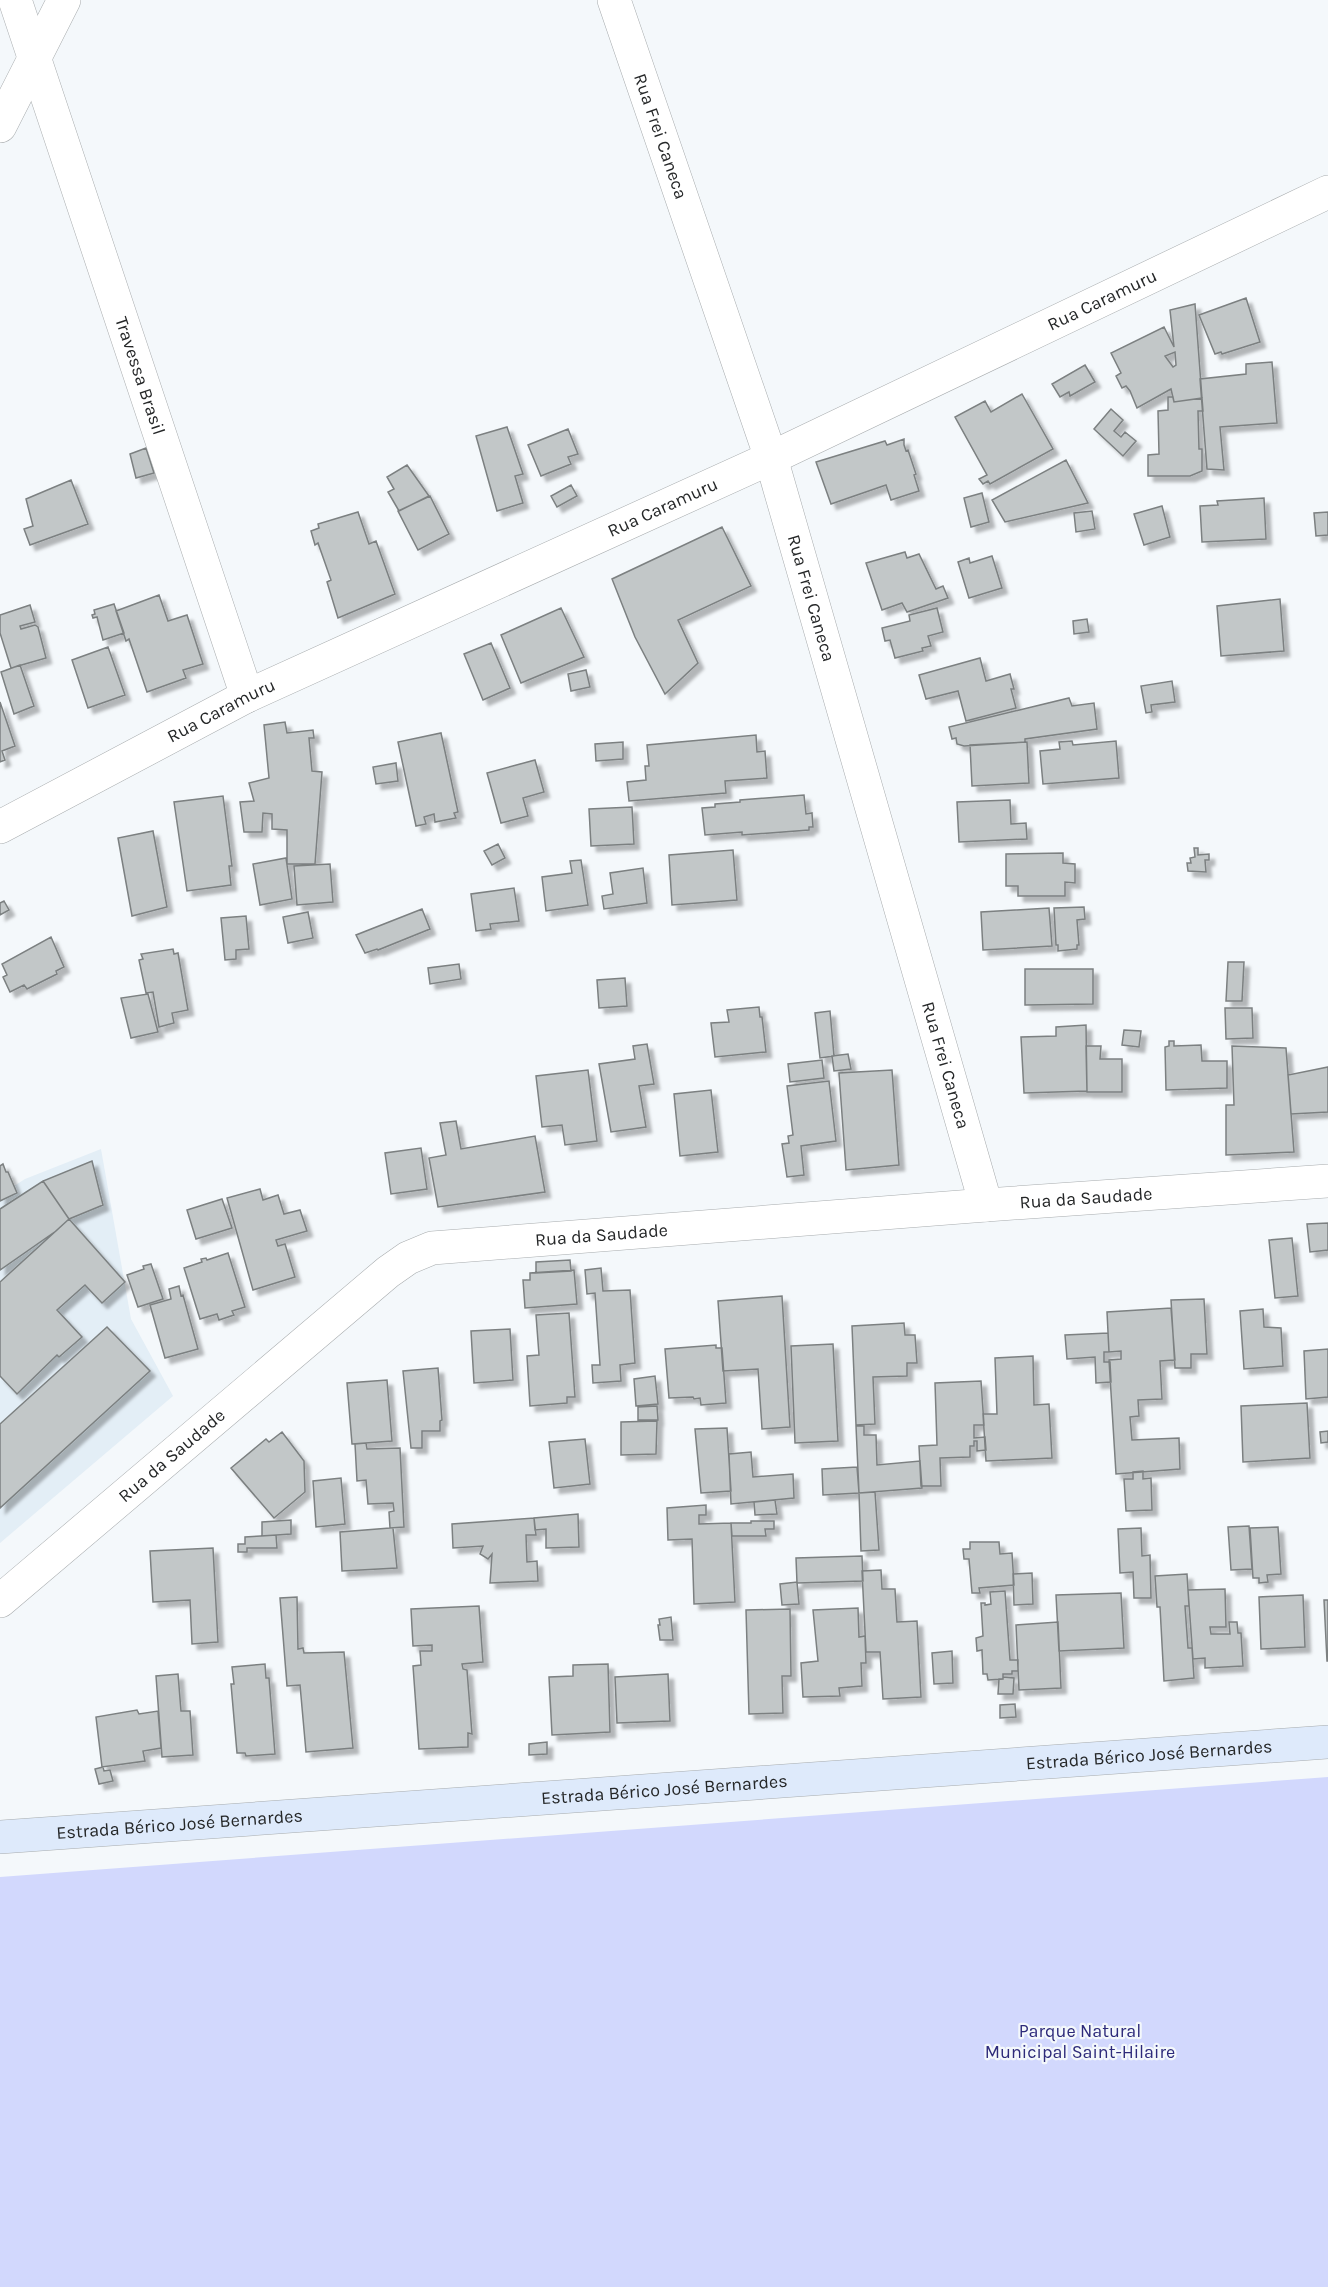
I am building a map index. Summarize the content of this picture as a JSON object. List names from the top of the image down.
{
  "streets": {
    "main road": ["Estrada Bérico José Bernardes"],
    "street": [
      "Rua Frei Caneca",
      "Rua Caramuru",
      "Travessa Brasil",
      "Rua da Saudade"
    ]
  },
  "crossings": [
    ["Rua Frei Caneca", "Rua Caramuru"],
    ["Rua Frei Caneca", "Rua da Saudade"],
    ["Rua Caramuru", "Travessa Brasil"]
  ],
  "parks": ["Parque Natural Municipal Saint-Hilaire"]
}
